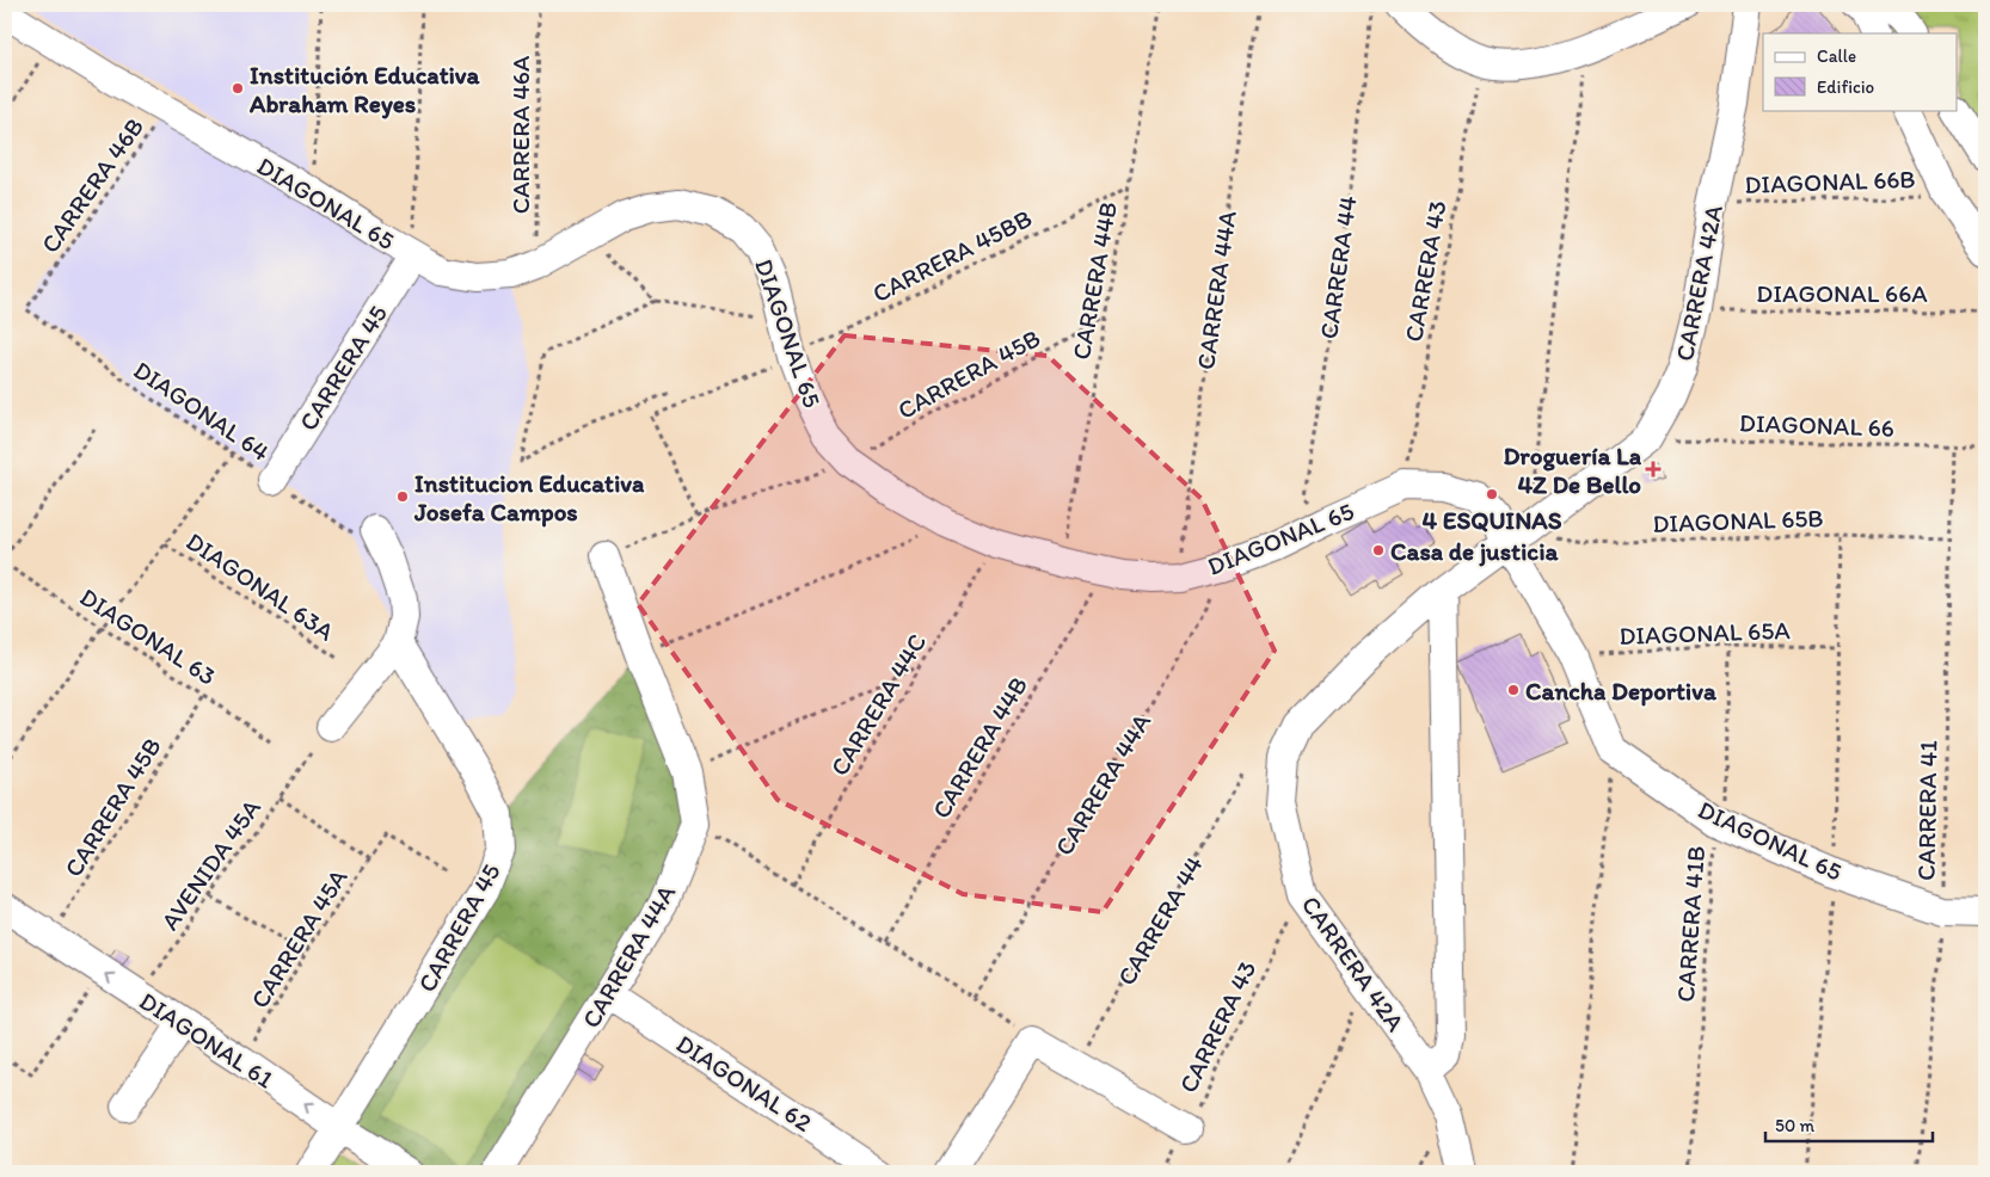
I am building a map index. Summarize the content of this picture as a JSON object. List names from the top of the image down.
{
  "streets": {
    "street": [
      "DIAGONAL 65",
      "CARRERA 42A",
      "CARRERA 44A",
      "CARRERA 45",
      "DIAGONAL 61",
      "DIAGONAL 62"
    ],
    "path": [
      "CARRERA 46A",
      "DIAGONAL 66B",
      "CARRERA 46B",
      "CARRERA 45BB",
      "CARRERA 44",
      "CARRERA 43",
      "CARRERA 44B",
      "DIAGONAL 66A",
      "CARRERA 45B",
      "DIAGONAL 64",
      "DIAGONAL 66",
      "DIAGONAL 65B",
      "DIAGONAL 63A",
      "DIAGONAL 65A",
      "DIAGONAL 63",
      "CARRERA 44C",
      "CARRERA 41",
      "AVENIDA 45A",
      "CARRERA 41B",
      "CARRERA 45A"
    ]
  },
  "crossings": [
    ["CARRERA 46A", "DIAGONAL 65"],
    ["DIAGONAL 66B", "CARRERA 42A"],
    ["CARRERA 46B", "DIAGONAL 65"],
    ["CARRERA 46B", "DIAGONAL 64"],
    ["DIAGONAL 65", "CARRERA 45BB"],
    ["DIAGONAL 65", "CARRERA 44"],
    ["DIAGONAL 65", "CARRERA 43"],
    ["DIAGONAL 65", "CARRERA 44B"],
    ["DIAGONAL 65", "CARRERA 42A"],
    ["DIAGONAL 65", "CARRERA 44A"],
    ["DIAGONAL 65", "CARRERA 45"],
    ["DIAGONAL 65", "CARRERA 45B"],
    ["DIAGONAL 65", "DIAGONAL 65B"],
    ["DIAGONAL 65", "DIAGONAL 65A"],
    ["DIAGONAL 65", "CARRERA 44C"],
    ["DIAGONAL 65", "CARRERA 41"],
    ["DIAGONAL 65", "CARRERA 41B"],
    ["CARRERA 45BB", "CARRERA 44B"],
    ["CARRERA 45BB", "CARRERA 45B"],
    ["CARRERA 43", "CARRERA 42A"],
    ["CARRERA 44B", "CARRERA 45B"],
    ["CARRERA 42A", "DIAGONAL 66A"],
    ["CARRERA 42A", "DIAGONAL 66"],
    ["CARRERA 42A", "DIAGONAL 65B"],
    ["CARRERA 44A", "DIAGONAL 62"],
    ["CARRERA 45", "DIAGONAL 64"],
    ["CARRERA 45", "DIAGONAL 61"],
    ["CARRERA 45B", "DIAGONAL 63"],
    ["CARRERA 45B", "DIAGONAL 61"],
    ["DIAGONAL 66", "CARRERA 41"],
    ["DIAGONAL 65B", "CARRERA 41"],
    ["DIAGONAL 65A", "CARRERA 41B"],
    ["AVENIDA 45A", "DIAGONAL 61"],
    ["CARRERA 45A", "DIAGONAL 61"]
  ],
  "places": {
    "other": [
      "Institución Educativa Abraham Reyes",
      "4 ESQUINAS",
      "Institucion Educativa Josefa Campos",
      "Casa de justicia",
      "Cancha Deportiva"
    ],
    "health": ["Droguería La 4Z De Bello"]
  },
  "legend": ["Calle", "Edificio"],
  "scale_bar": "50 m"
}
